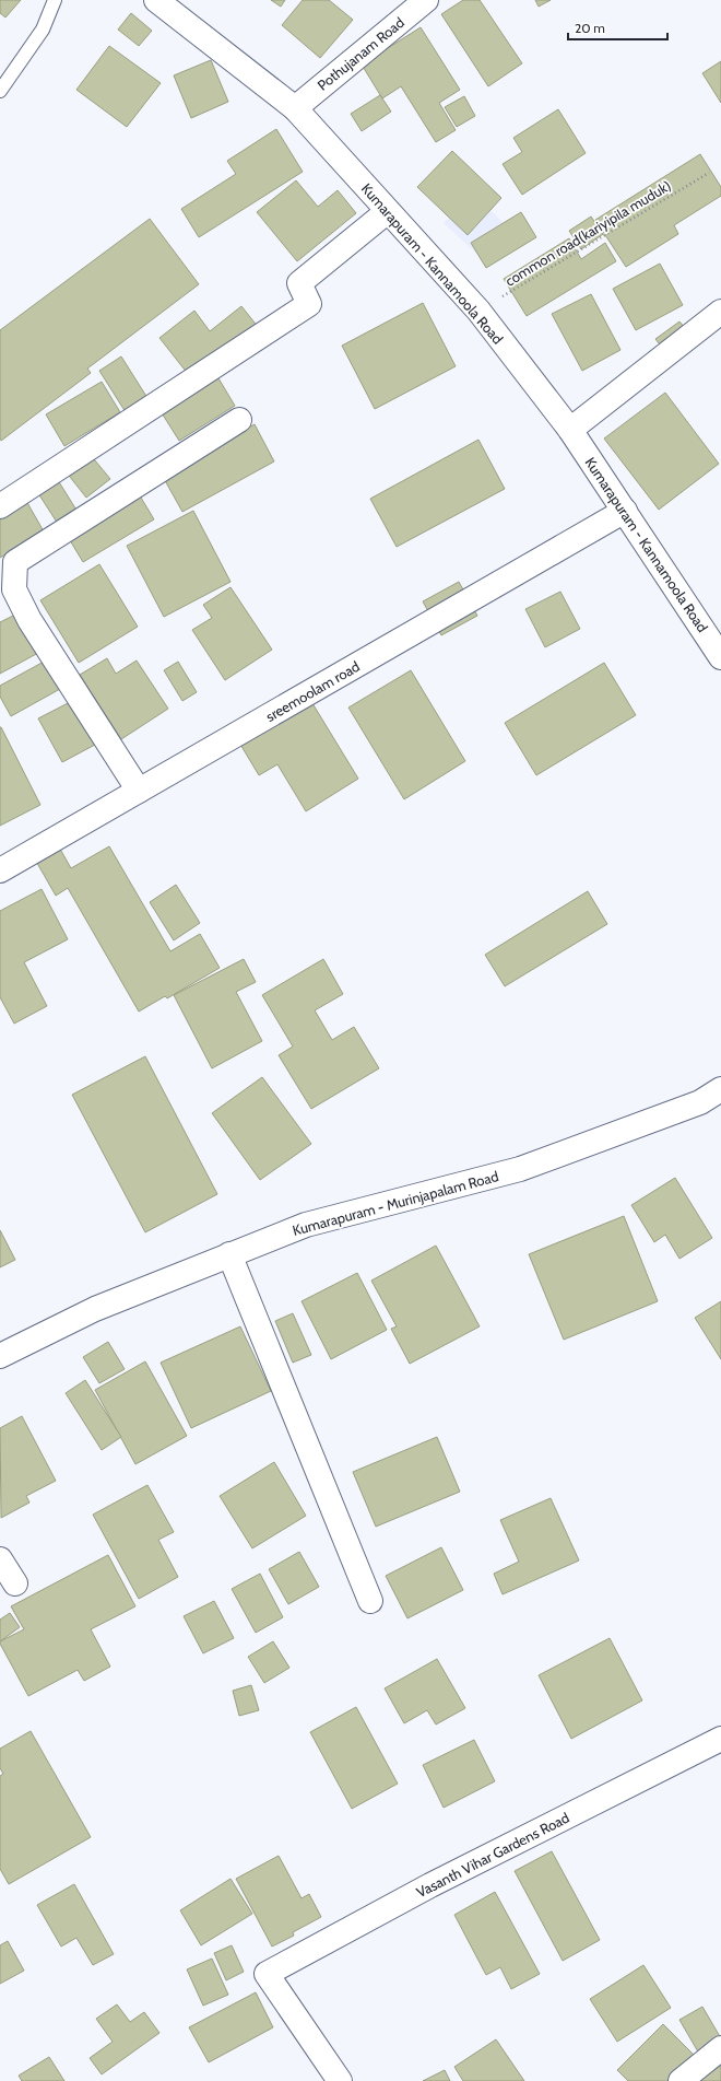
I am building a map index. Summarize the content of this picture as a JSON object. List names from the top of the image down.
{
  "streets": {
    "street": [
      "Pothujanam Road",
      "Kumarapuram - Kannamoola Road",
      "sreemoolam road",
      "Kumarapuram - Murinjapalam Road",
      "Vasanth Vihar Gardens Road"
    ],
    "path": ["common road(kariyipila muduk)"]
  },
  "crossings": [
    ["Pothujanam Road", "Kumarapuram - Kannamoola Road"],
    ["common road(kariyipila muduk)", "Kumarapuram - Kannamoola Road"],
    ["Kumarapuram - Kannamoola Road", "sreemoolam road"]
  ],
  "scale_bar": "20 m"
}
